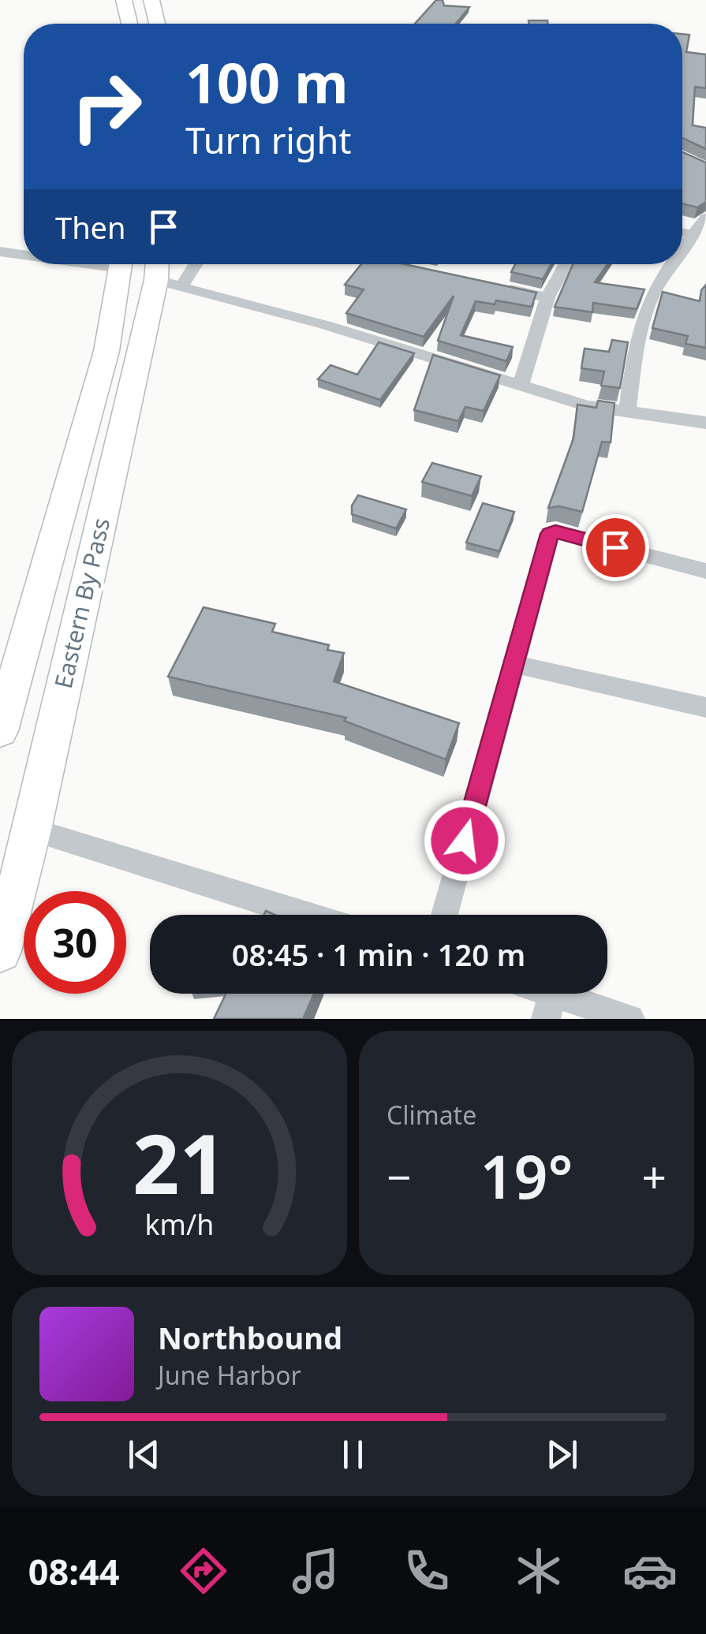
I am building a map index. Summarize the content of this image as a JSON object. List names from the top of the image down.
{
  "streets": {
    "main road": ["Eastern By Pass"]
  },
  "page": {
    "turn": ["100 m", "Turn right"],
    "then": "Then",
    "limit": "30",
    "trip": "08:45 · 1 min · 120 m",
    "tile": "Climate",
    "heat": ["−", "19°", "+"],
    "song": ["Northbound", "June Harbor"],
    "tabs": "08:44",
    "gauge": ["21", "km/h"]
  }
}
